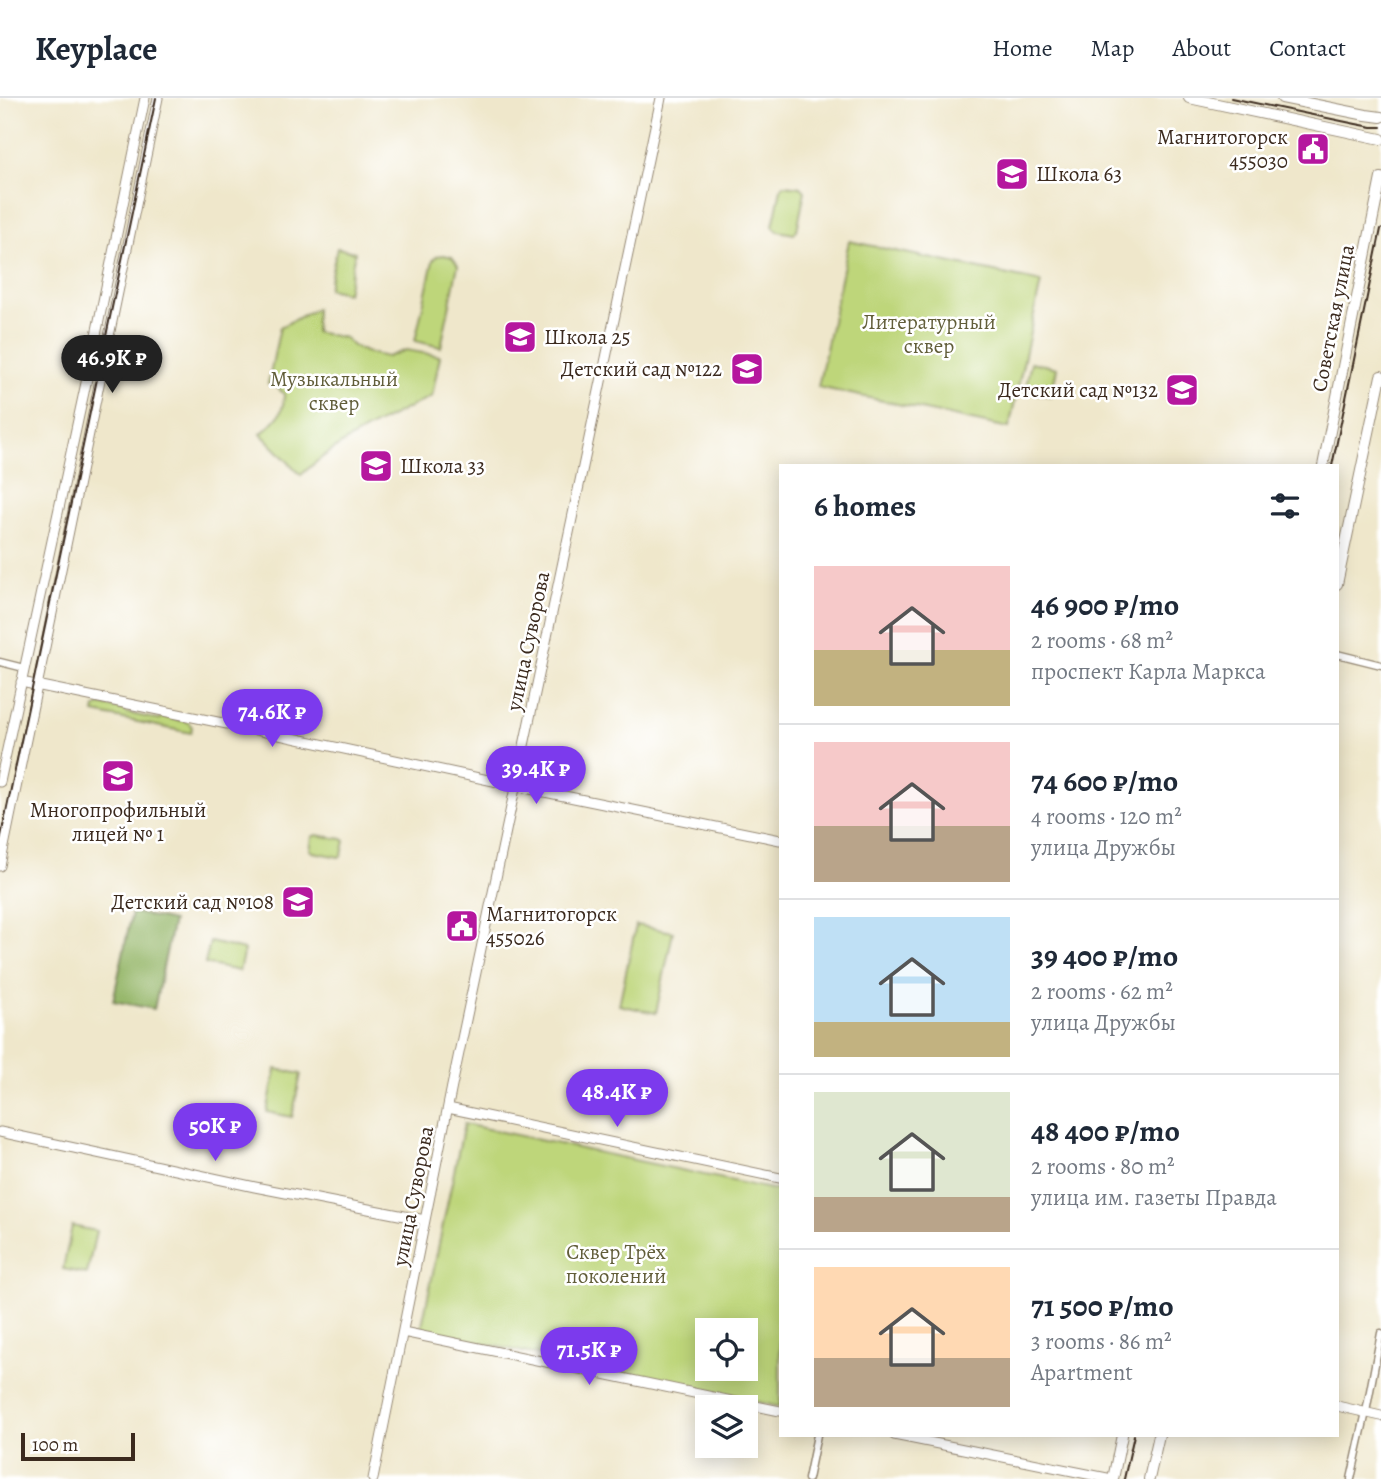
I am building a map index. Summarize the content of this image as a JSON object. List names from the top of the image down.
{
  "streets": {
    "main road": ["Советская улица", "улица Суворова"]
  },
  "parks": ["Литературный сквер", "Музыкальный сквер", "Сквер Трёх поколений"],
  "places": {
    "public building": ["Магнитогорск 455030", "Магнитогорск 455026"],
    "school or university": [
      "Школа 63",
      "Школа 25",
      "Детский сад №122",
      "Детский сад №132",
      "Школа 33",
      "Многопрофильный лицей № 1",
      "Детский сад №108"
    ]
  },
  "scale_bar": "100 m",
  "page": {
    "header": "Keyplace",
    "nav": [
      "Home",
      "Map",
      "About",
      "Contact"
    ],
    "price": [
      "46.9K ₽",
      "74.6K ₽",
      "39.4K ₽",
      "48.4K ₽",
      "50K ₽",
      "71.5K ₽"
    ],
    "heading": "6 homes",
    "list": [
      {
        "name": "46 900 ₽/mo",
        "note": "2 rooms · 68 m² · проспект Карла Маркса"
      },
      {
        "name": "74 600 ₽/mo",
        "note": "4 rooms · 120 m² · улица Дружбы"
      },
      {
        "name": "39 400 ₽/mo",
        "note": "2 rooms · 62 m² · улица Дружбы"
      },
      {
        "name": "48 400 ₽/mo",
        "note": "2 rooms · 80 m² · улица им. газеты Правда"
      },
      {
        "name": "71 500 ₽/mo",
        "note": "3 rooms · 86 m² · Apartment"
      }
    ],
    "scale": "100 m"
  }
}
